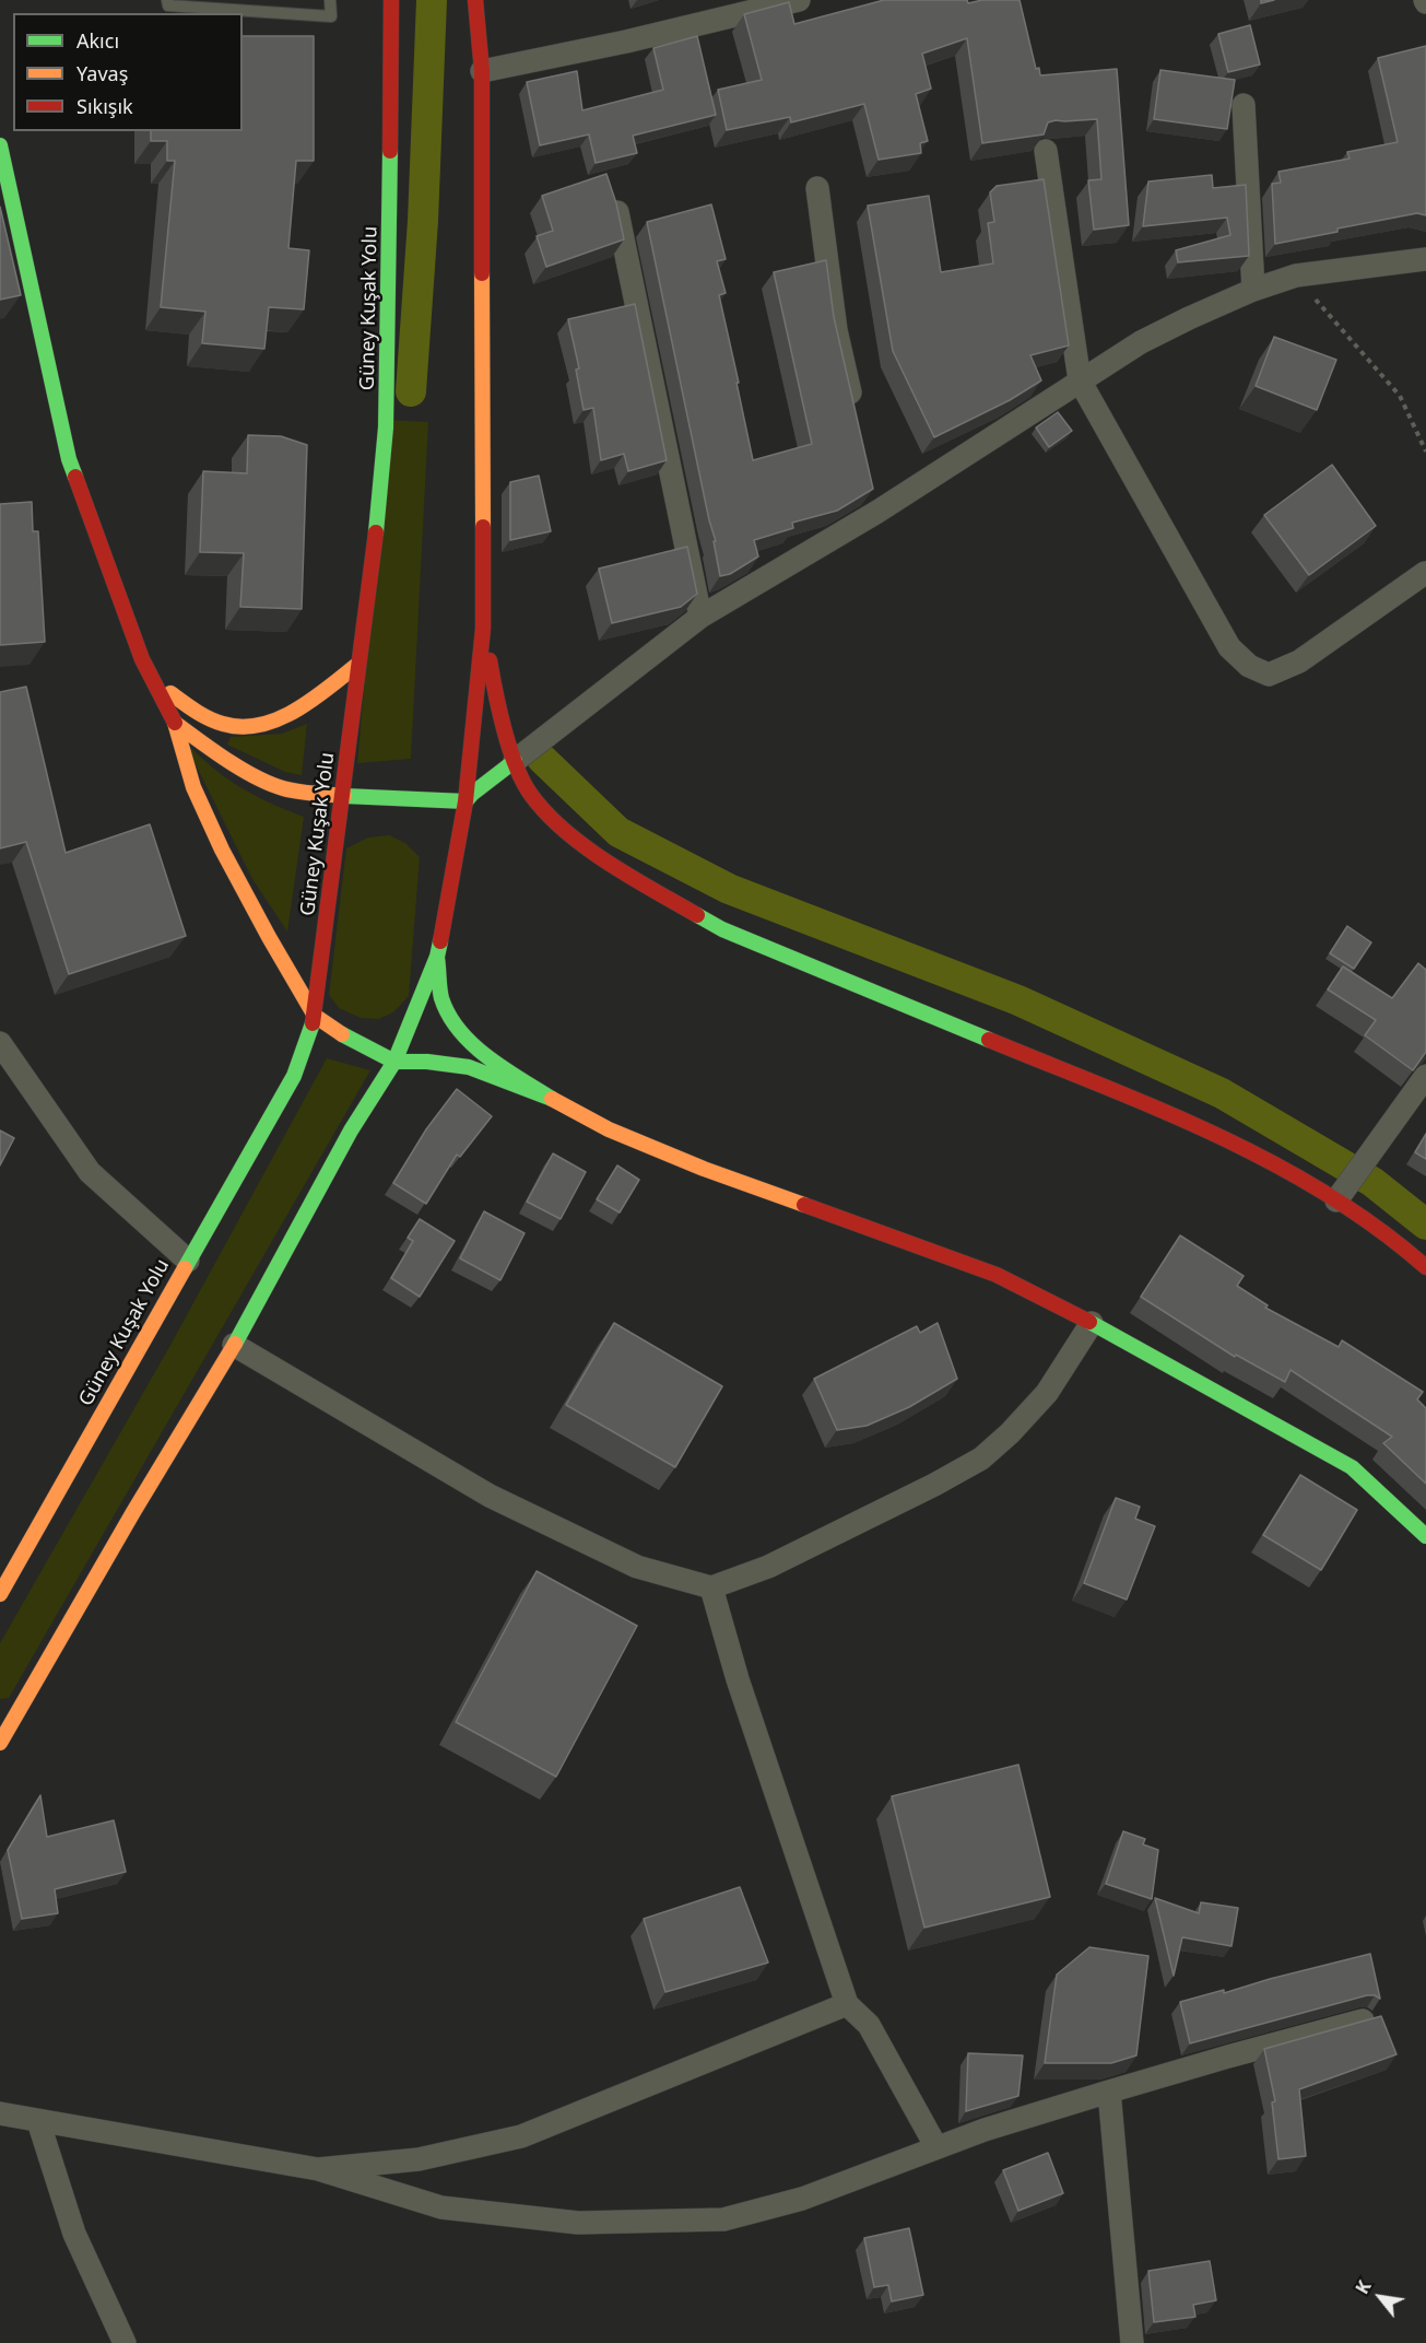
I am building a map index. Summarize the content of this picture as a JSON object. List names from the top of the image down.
{
  "streets": {
    "main road": ["Güney Kuşak Yolu"]
  },
  "legend": ["Akıcı", "Yavaş", "Sıkışık"],
  "north": "top left"
}
